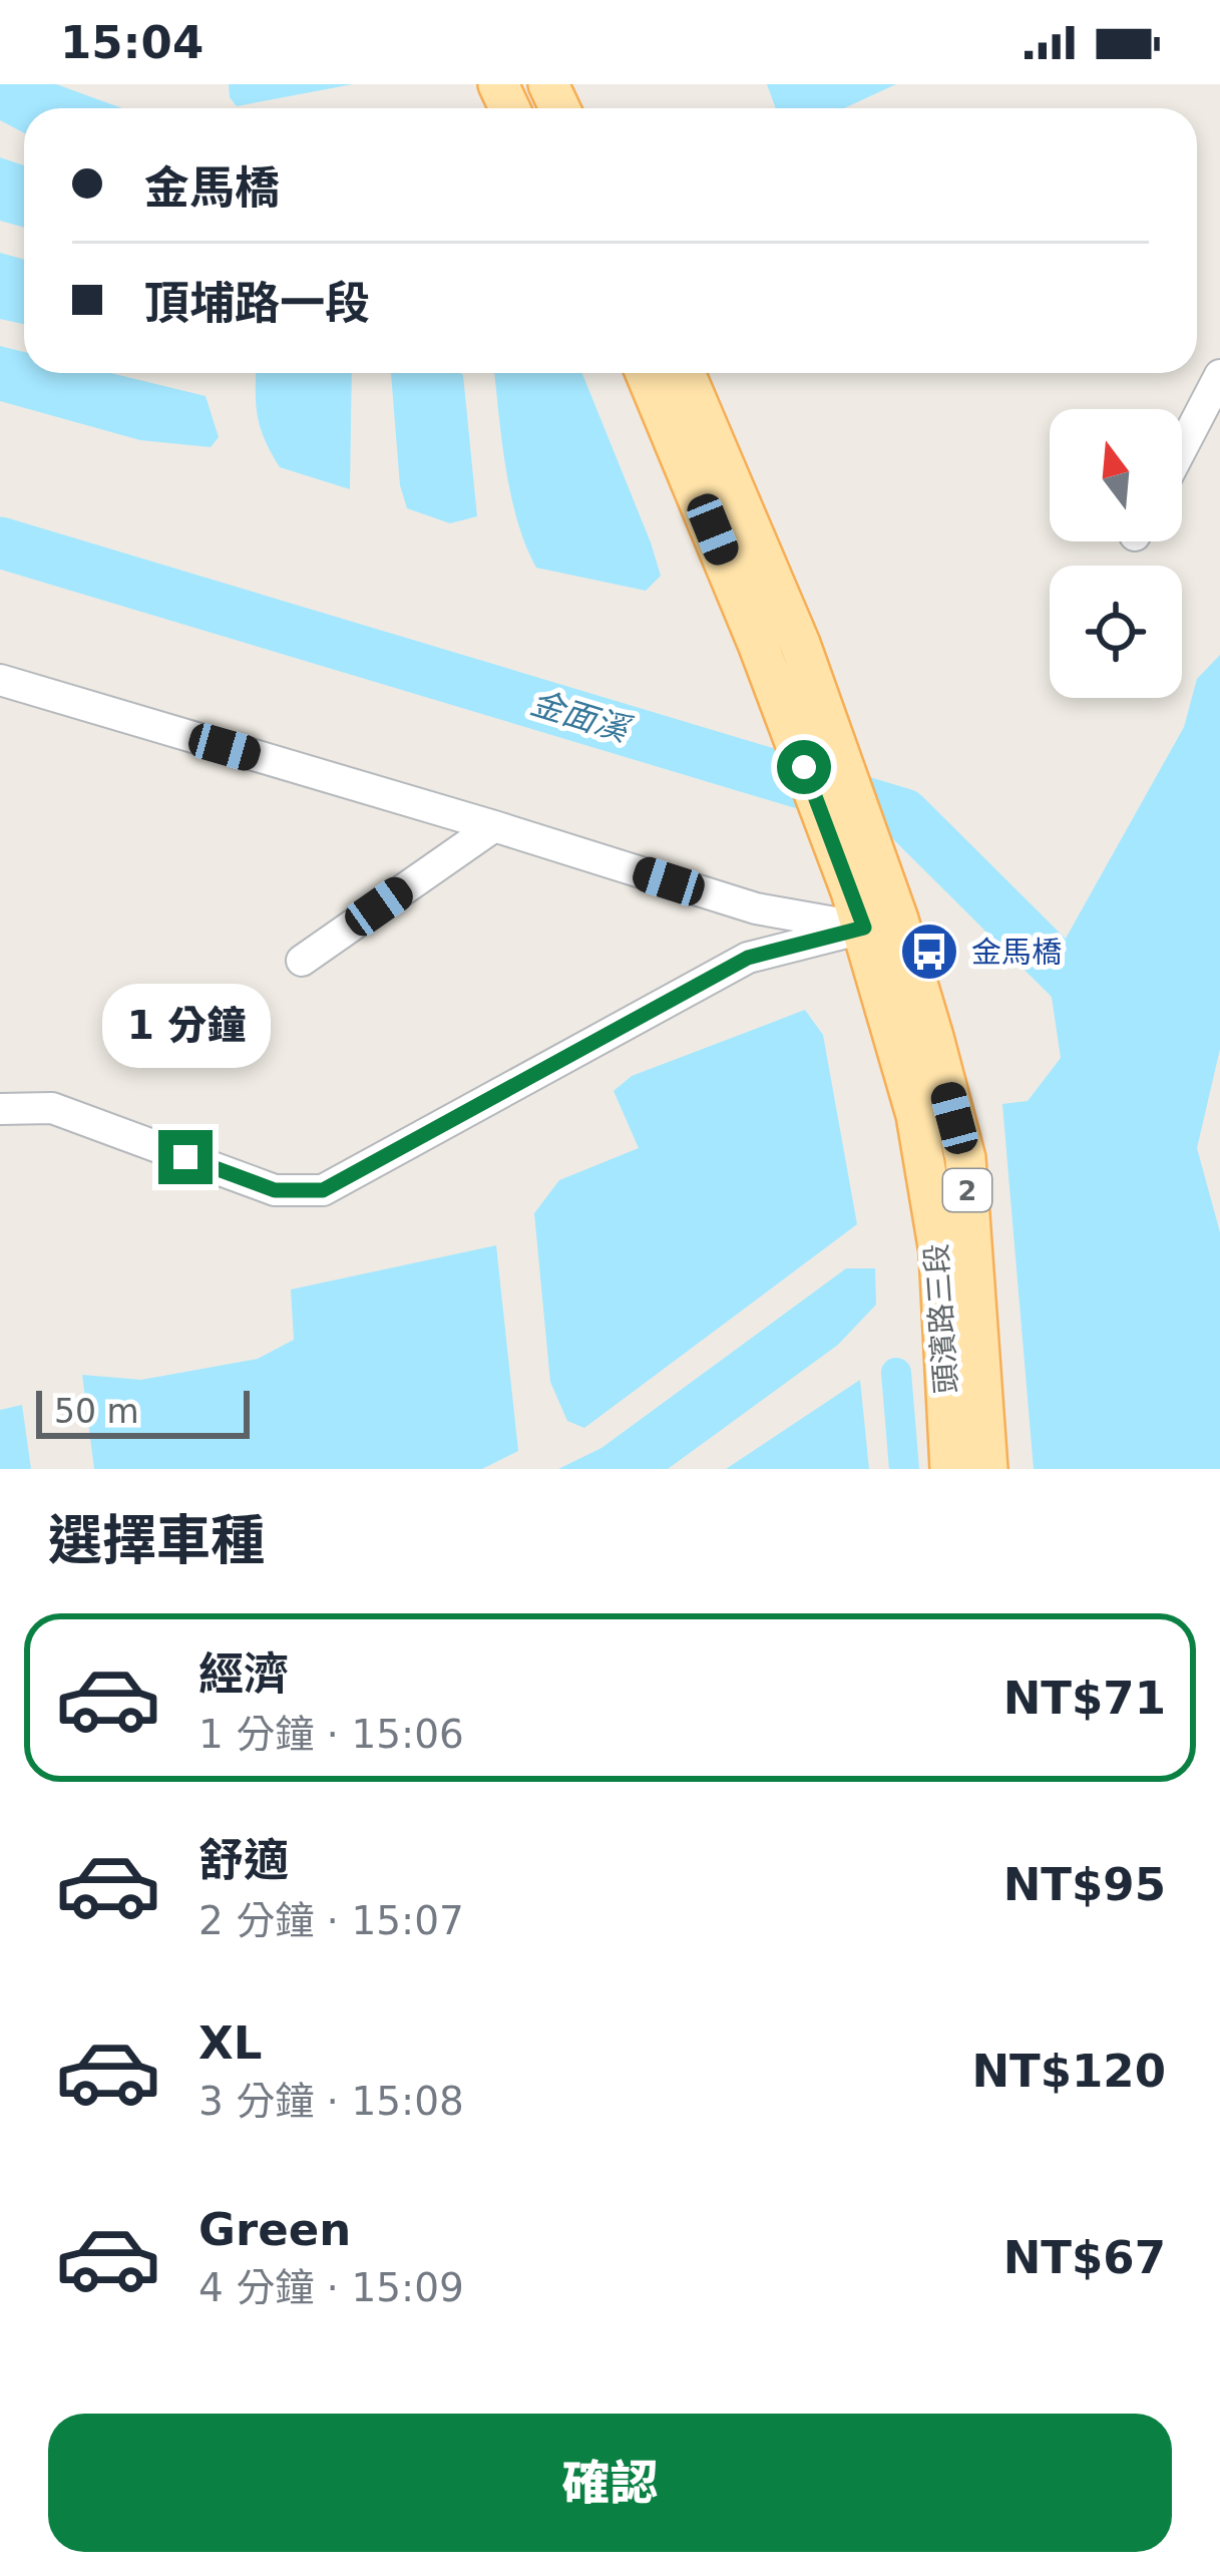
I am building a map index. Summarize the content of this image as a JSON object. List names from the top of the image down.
{
  "streets": {
    "main road": ["2", "頭濱路三段"]
  },
  "crossings": [
    ["2", "頭濱路三段"]
  ],
  "water": ["金面溪"],
  "places": {
    "bus stop": ["金馬橋"]
  },
  "scale_bar": "50 m",
  "north": "top",
  "page": {
    "status": "15:04",
    "banner": ["金馬橋", "頂埔路一段"],
    "bubble": "1 分鐘",
    "scale": "50 m",
    "heading": "選擇車種",
    "list": [
      {
        "name": "經濟",
        "note": "1 分鐘 · 15:06",
        "value": "NT$71"
      },
      {
        "name": "舒適",
        "note": "2 分鐘 · 15:07",
        "value": "NT$95"
      },
      {
        "name": "XL",
        "note": "3 分鐘 · 15:08",
        "value": "NT$120"
      },
      {
        "name": "Green",
        "note": "4 分鐘 · 15:09",
        "value": "NT$67"
      }
    ],
    "buttons": "確認"
  }
}
